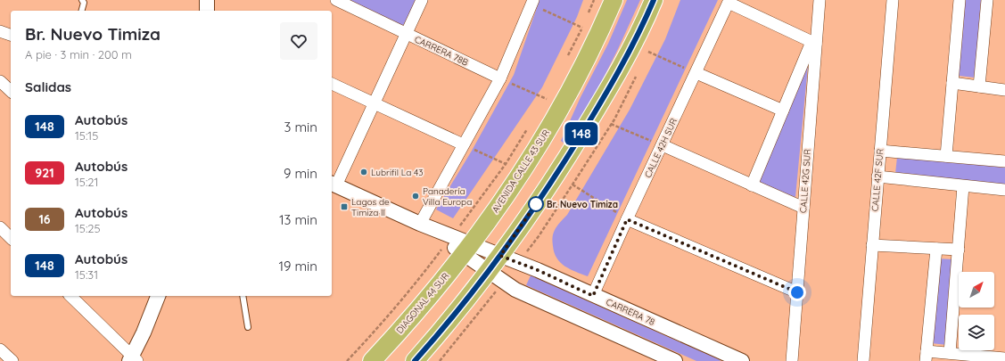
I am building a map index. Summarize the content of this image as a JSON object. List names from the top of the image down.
{
  "streets": {
    "main road": ["AVENIDA CALLE 43 SUR", "DIAGONAL 44 SUR"],
    "street": [
      "CARRERA 78B",
      "CALLE 42H SUR",
      "CALLE 42F SUR",
      "CALLE 42G SUR",
      "CARRERA 78"
    ]
  },
  "crossings": [
    ["CALLE 42H SUR", "CARRERA 78"],
    ["AVENIDA CALLE 43 SUR", "DIAGONAL 44 SUR"],
    ["AVENIDA CALLE 43 SUR", "CARRERA 78"],
    ["DIAGONAL 44 SUR", "CARRERA 78"]
  ],
  "places": {
    "other": ["Lubrifil La 43", "Panadería Villa Europa", "Br. Nuevo Timiza"],
    "transit": ["Lagos de Timiza II"]
  },
  "lines": ["bus line 148"],
  "north": "top right",
  "page": {
    "on_map": "148",
    "heading": [
      ["Br. Nuevo Timiza", "A pie · 3 min · 200 m"],
      "Salidas"
    ],
    "list": [
      {
        "mark": "148",
        "name": "Autobús",
        "note": "15:15",
        "value": "3 min"
      },
      {
        "mark": "921",
        "name": "Autobús",
        "note": "15:21",
        "value": "9 min"
      },
      {
        "mark": "16",
        "name": "Autobús",
        "note": "15:25",
        "value": "13 min"
      },
      {
        "mark": "148",
        "name": "Autobús",
        "note": "15:31",
        "value": "19 min"
      }
    ]
  }
}
